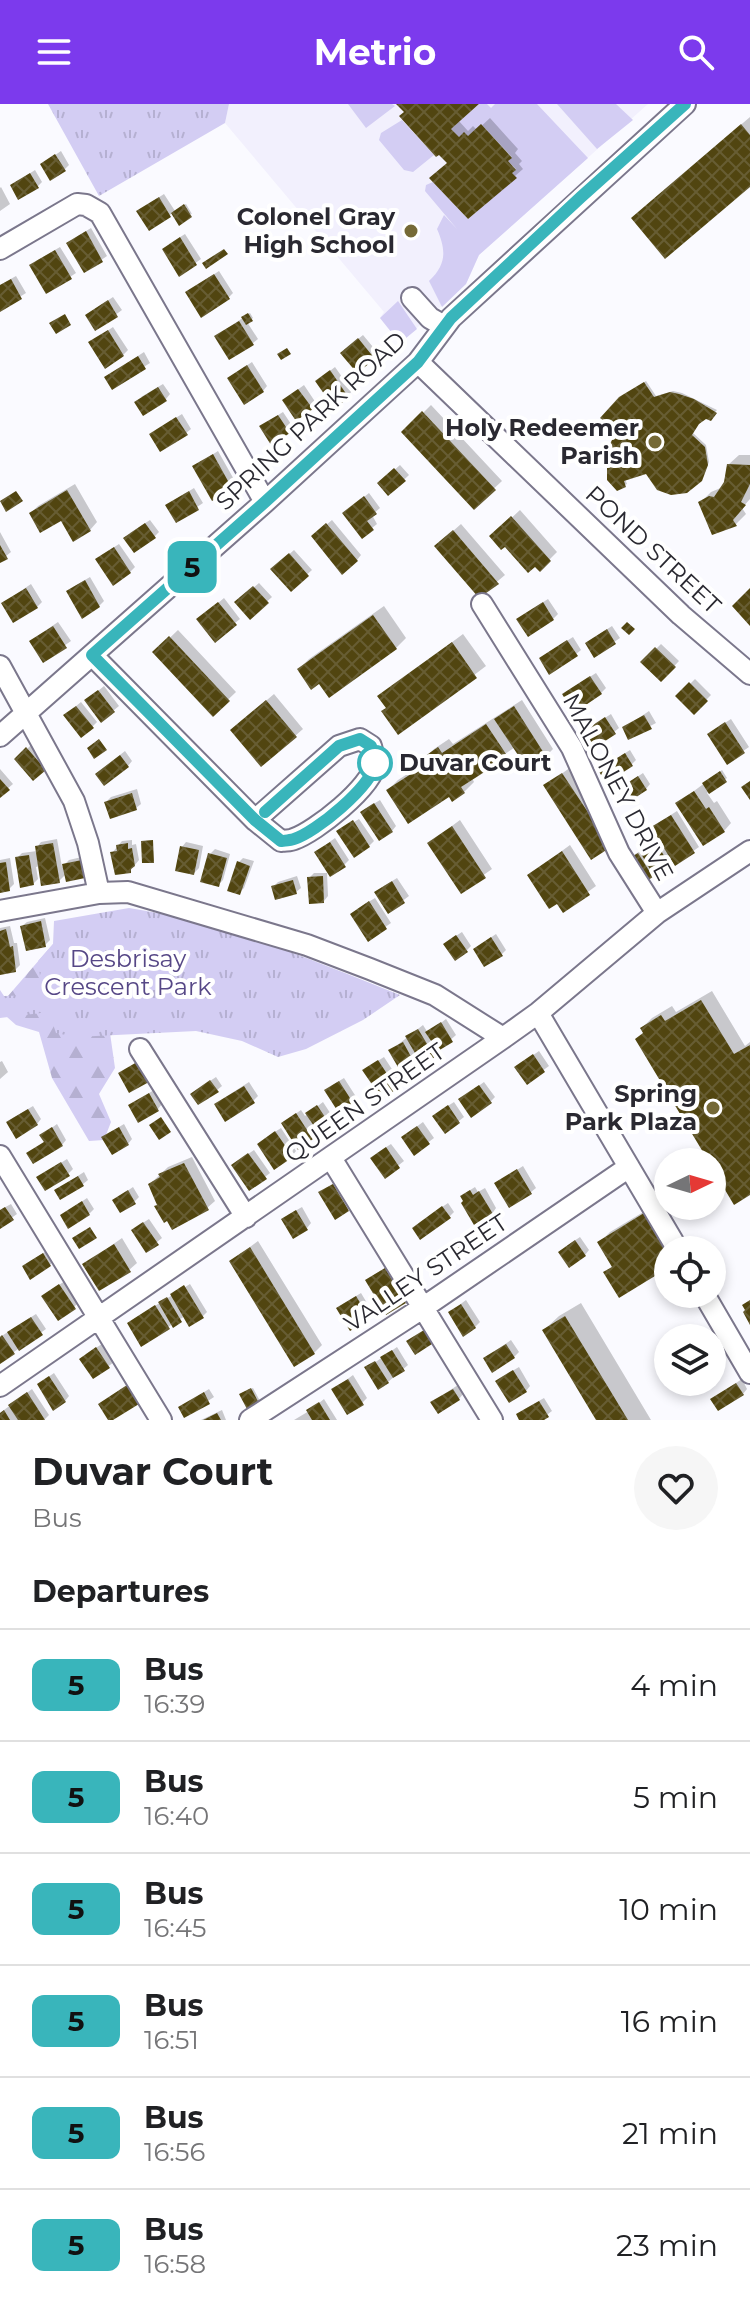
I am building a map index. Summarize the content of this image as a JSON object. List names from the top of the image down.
{
  "streets": {
    "street": [
      "SPRING PARK ROAD",
      "POND STREET",
      "MALONEY DRIVE",
      "QUEEN STREET",
      "VALLEY STREET"
    ]
  },
  "crossings": [
    ["SPRING PARK ROAD", "POND STREET"],
    ["MALONEY DRIVE", "QUEEN STREET"]
  ],
  "parks": ["Desbrisay Crescent Park"],
  "places": [
    "Colonel Gray High School",
    "Holy Redeemer Parish",
    "Duvar Court",
    "Spring Park Plaza"
  ],
  "lines": ["bus line 5"],
  "north": "right",
  "page": {
    "header": "Metrio",
    "on_map": "5",
    "heading": [
      ["Duvar Court", "Bus"],
      "Departures"
    ],
    "list": [
      {
        "mark": "5",
        "name": "Bus",
        "note": "16:39",
        "value": "4 min"
      },
      {
        "mark": "5",
        "name": "Bus",
        "note": "16:40",
        "value": "5 min"
      },
      {
        "mark": "5",
        "name": "Bus",
        "note": "16:45",
        "value": "10 min"
      },
      {
        "mark": "5",
        "name": "Bus",
        "note": "16:51",
        "value": "16 min"
      },
      {
        "mark": "5",
        "name": "Bus",
        "note": "16:56",
        "value": "21 min"
      },
      {
        "mark": "5",
        "name": "Bus",
        "note": "16:58",
        "value": "23 min"
      }
    ]
  }
}
